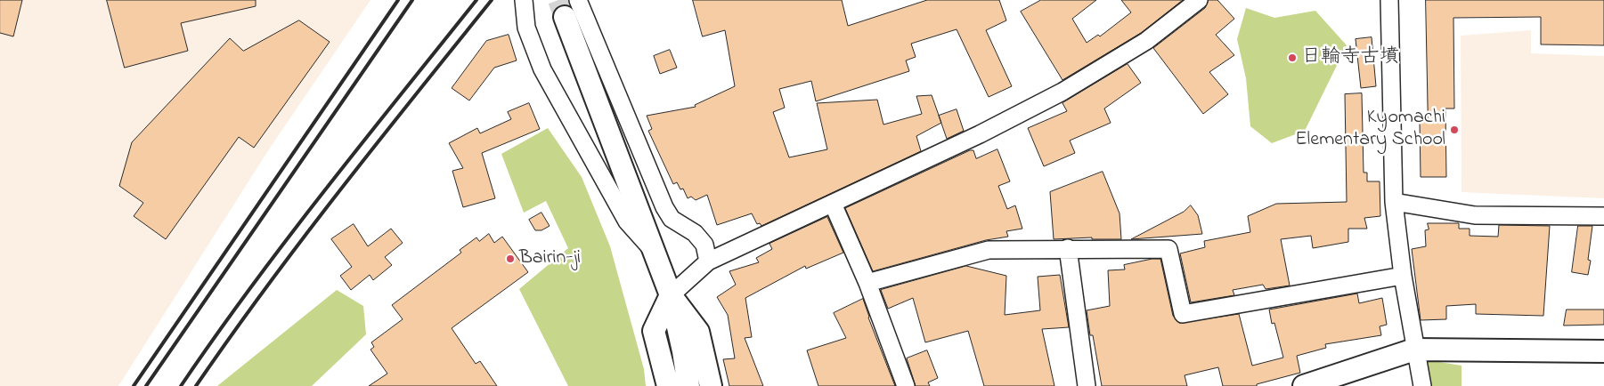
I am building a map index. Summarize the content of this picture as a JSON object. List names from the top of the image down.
{
  "places": ["日輪寺古墳", "Kyomachi Elementary School", "Bairin-ji"]
}
